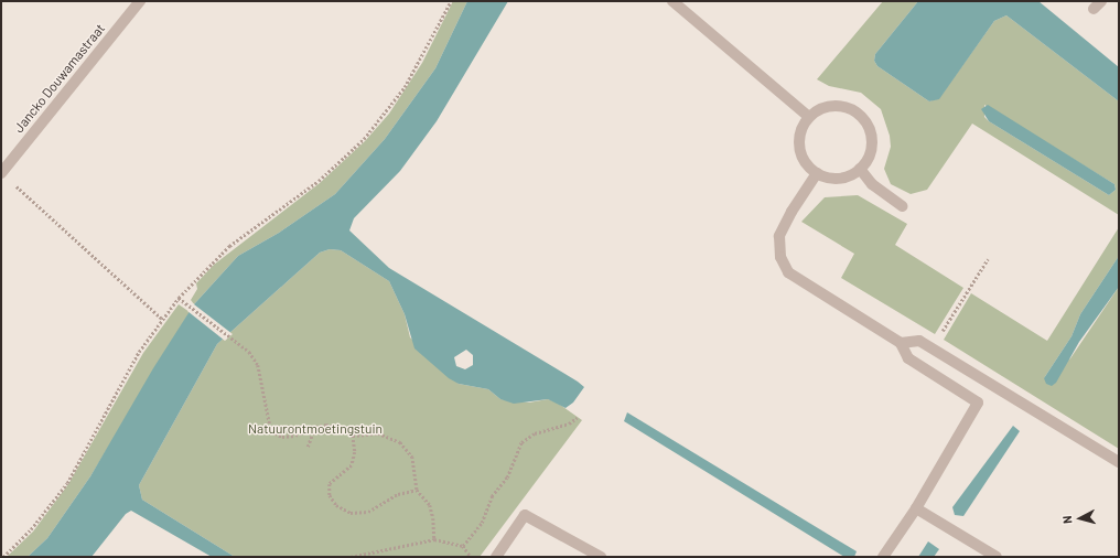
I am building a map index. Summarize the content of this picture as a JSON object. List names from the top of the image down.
{
  "streets": {
    "street": ["Jancko Douwamastraat"]
  },
  "parks": ["Natuurontmoetingstuin"],
  "north": "left"
}
